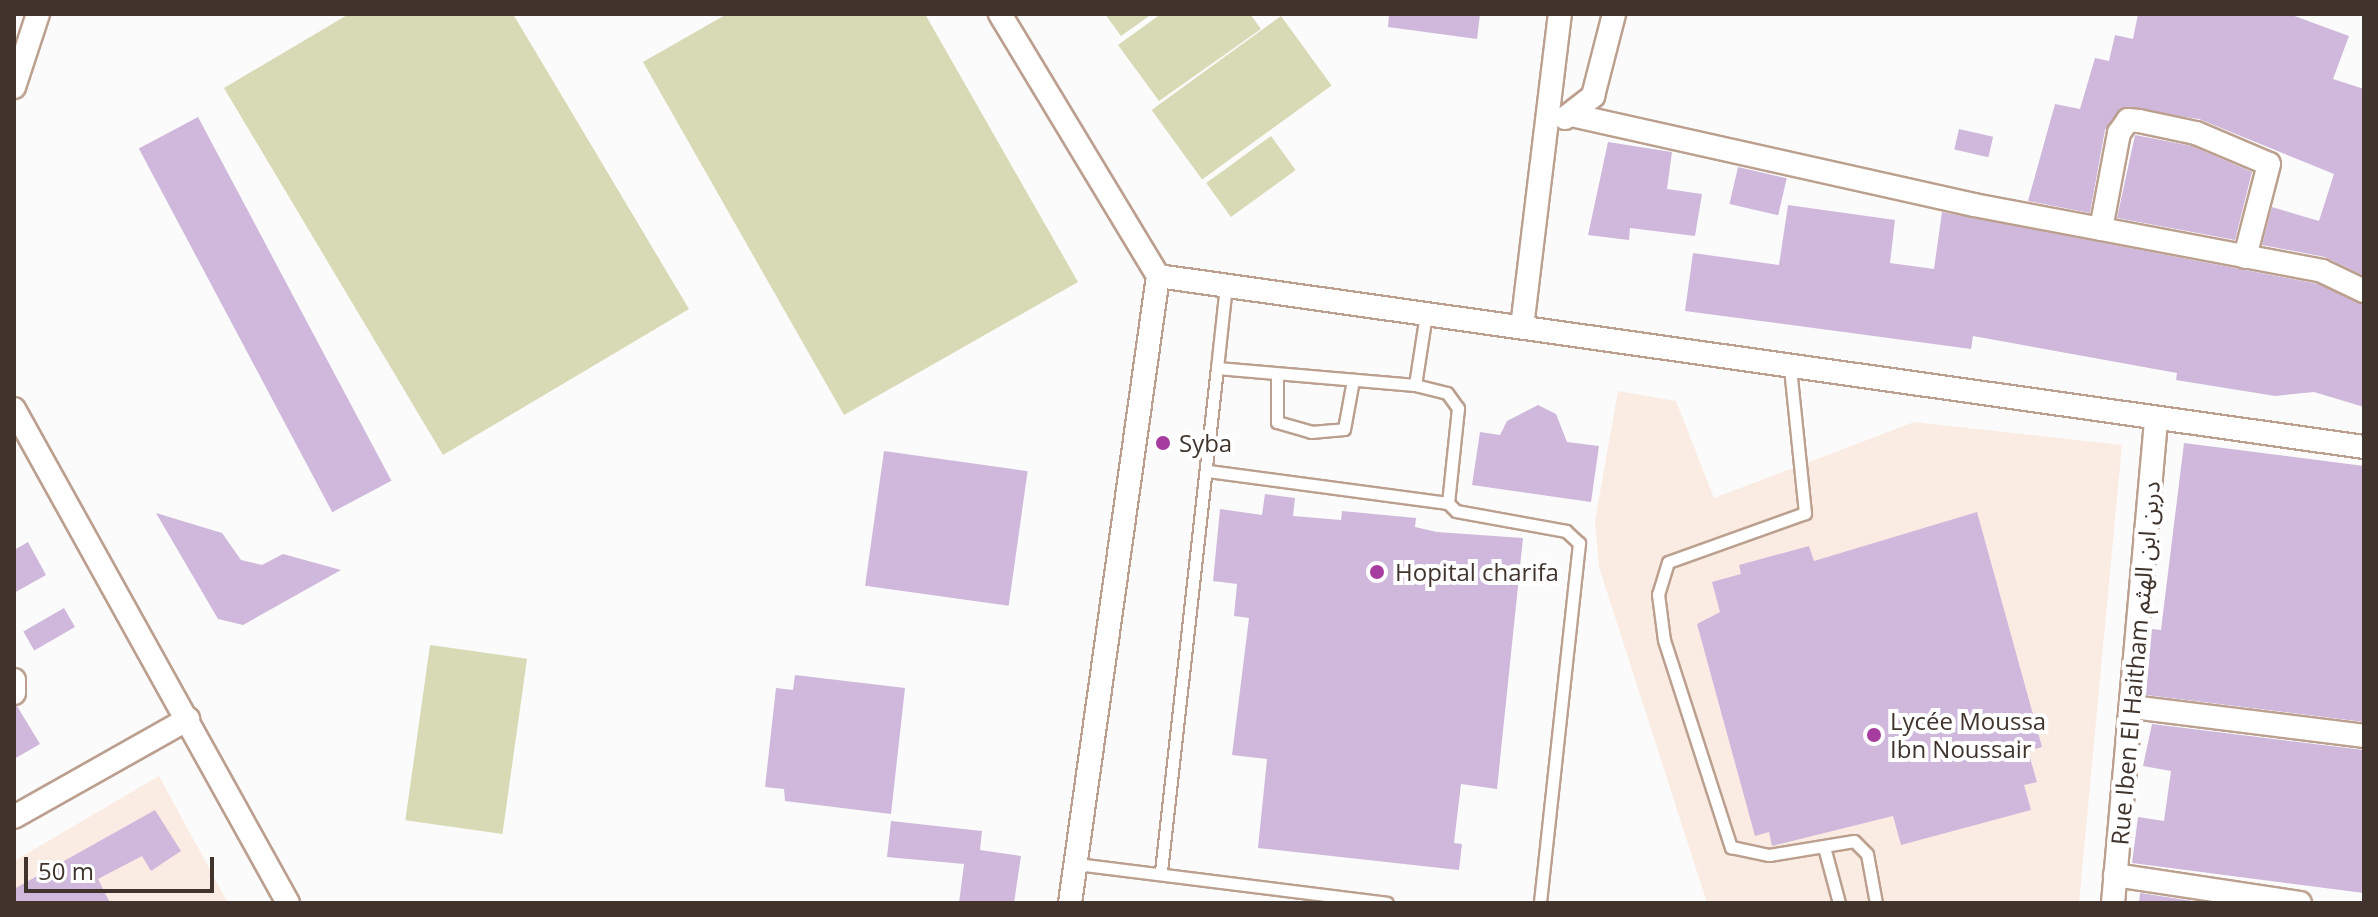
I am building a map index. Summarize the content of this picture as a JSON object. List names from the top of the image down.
{
  "streets": {
    "street": ["Rue Iben El Haitham دربن ابن الهثم"]
  },
  "places": ["Syba", "Hopital charifa", "Lycée Moussa Ibn Noussair"],
  "scale_bar": "50 m"
}
